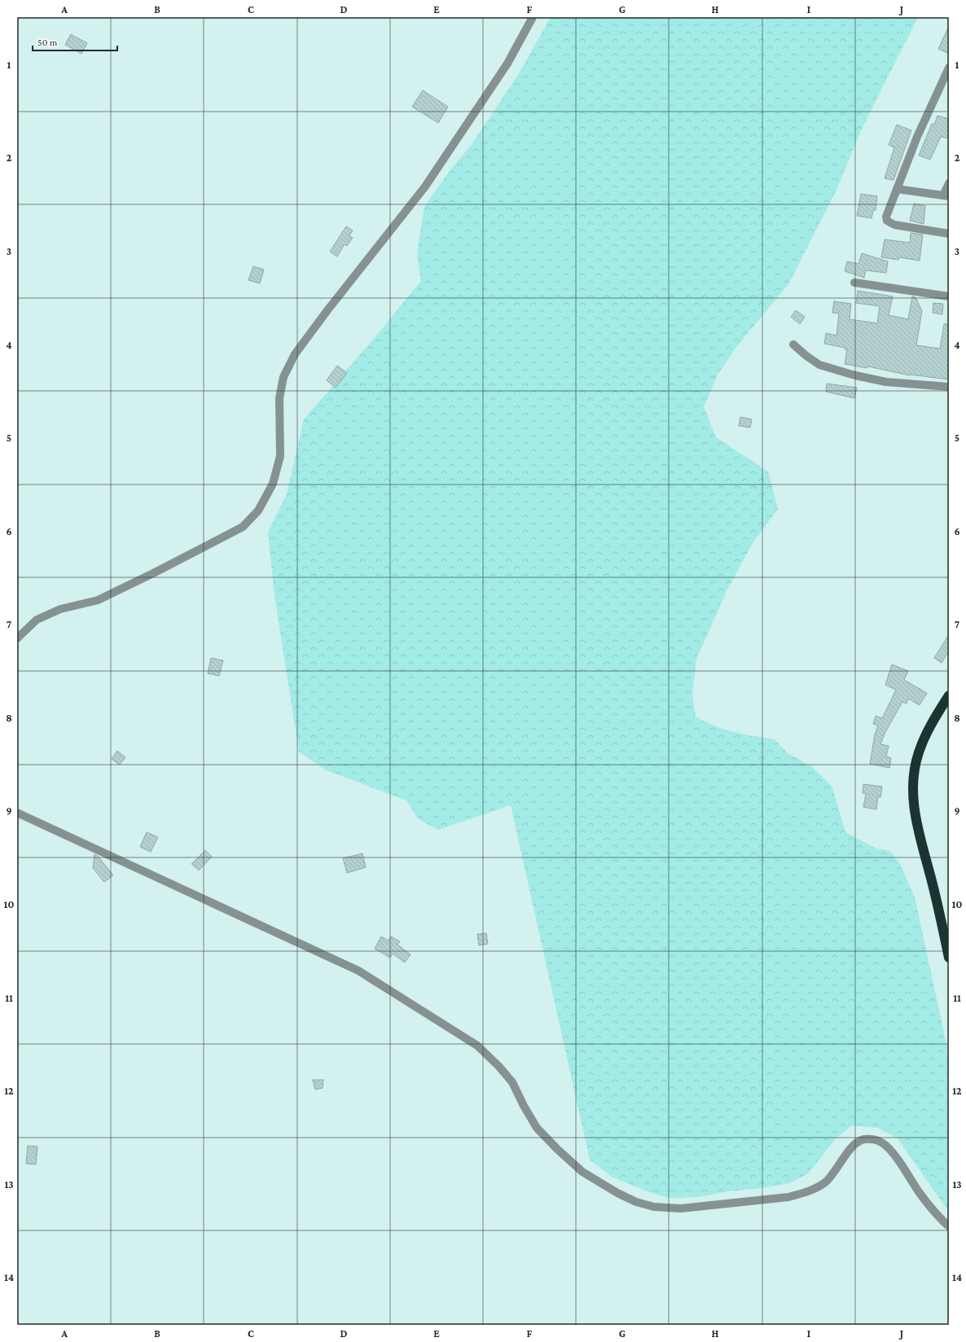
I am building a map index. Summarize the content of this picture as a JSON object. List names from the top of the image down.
{
  "scale_bar": "50 m",
  "grid": {
    "columns": [
      "A",
      "B",
      "C",
      "D",
      "E",
      "F",
      "G",
      "H",
      "I",
      "J"
    ],
    "rows": [
      "1",
      "2",
      "3",
      "4",
      "5",
      "6",
      "7",
      "8",
      "9",
      "10",
      "11",
      "12",
      "13",
      "14"
    ]
  }
}
